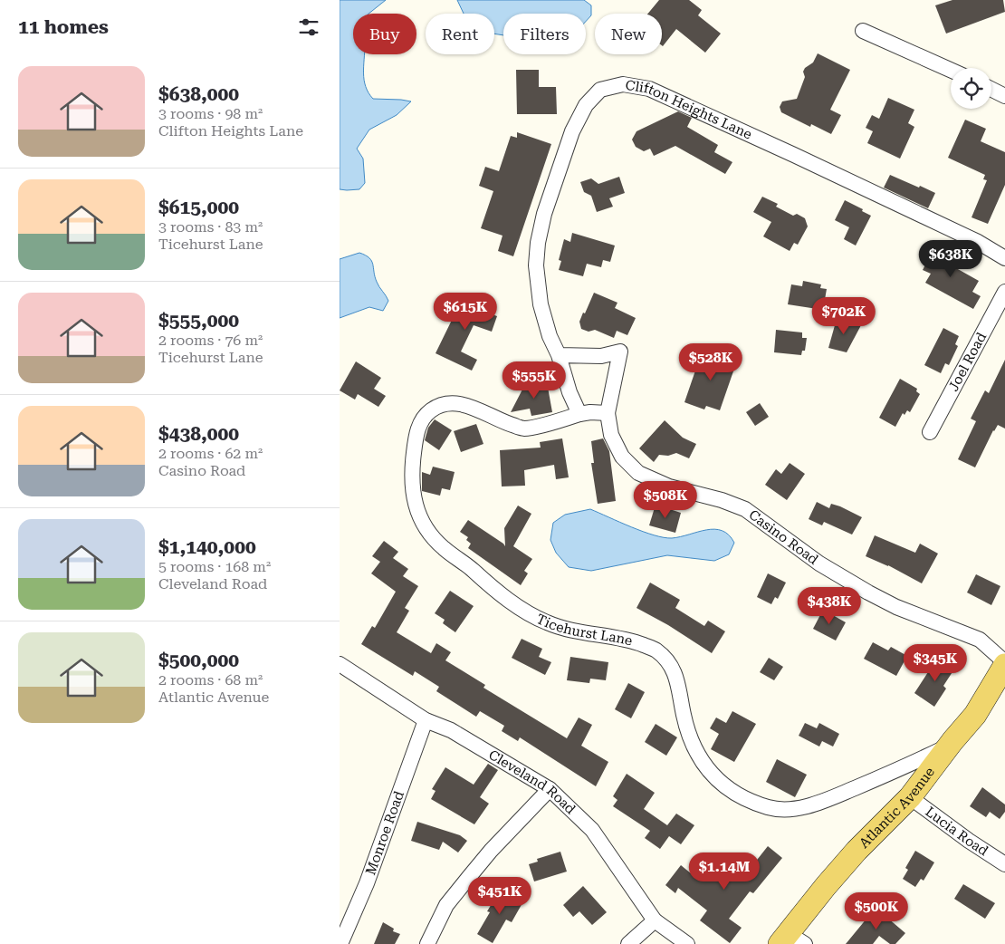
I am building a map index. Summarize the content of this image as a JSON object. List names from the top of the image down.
{
  "streets": {
    "main road": ["Atlantic Avenue"],
    "street": [
      "Clifton Heights Lane",
      "Joel Road",
      "Casino Road",
      "Ticehurst Lane",
      "Cleveland Road",
      "Lucia Road",
      "Monroe Road"
    ]
  },
  "crossings": [
    ["Clifton Heights Lane", "Casino Road"],
    ["Casino Road", "Atlantic Avenue"],
    ["Ticehurst Lane", "Atlantic Avenue"],
    ["Cleveland Road", "Monroe Road"],
    ["Atlantic Avenue", "Lucia Road"]
  ],
  "page": {
    "heading": "11 homes",
    "chip": [
      "Buy",
      "Rent",
      "Filters",
      "New"
    ],
    "list": [
      {
        "name": "$638,000",
        "note": "3 rooms · 98 m² · Clifton Heights Lane"
      },
      {
        "name": "$615,000",
        "note": "3 rooms · 83 m² · Ticehurst Lane"
      },
      {
        "name": "$555,000",
        "note": "2 rooms · 76 m² · Ticehurst Lane"
      },
      {
        "name": "$438,000",
        "note": "2 rooms · 62 m² · Casino Road"
      },
      {
        "name": "$1,140,000",
        "note": "5 rooms · 168 m² · Cleveland Road"
      },
      {
        "name": "$500,000",
        "note": "2 rooms · 68 m² · Atlantic Avenue"
      }
    ],
    "price": [
      "$638K",
      "$615K",
      "$702K",
      "$528K",
      "$555K",
      "$508K",
      "$438K",
      "$345K",
      "$1.14M",
      "$451K",
      "$500K"
    ]
  }
}
